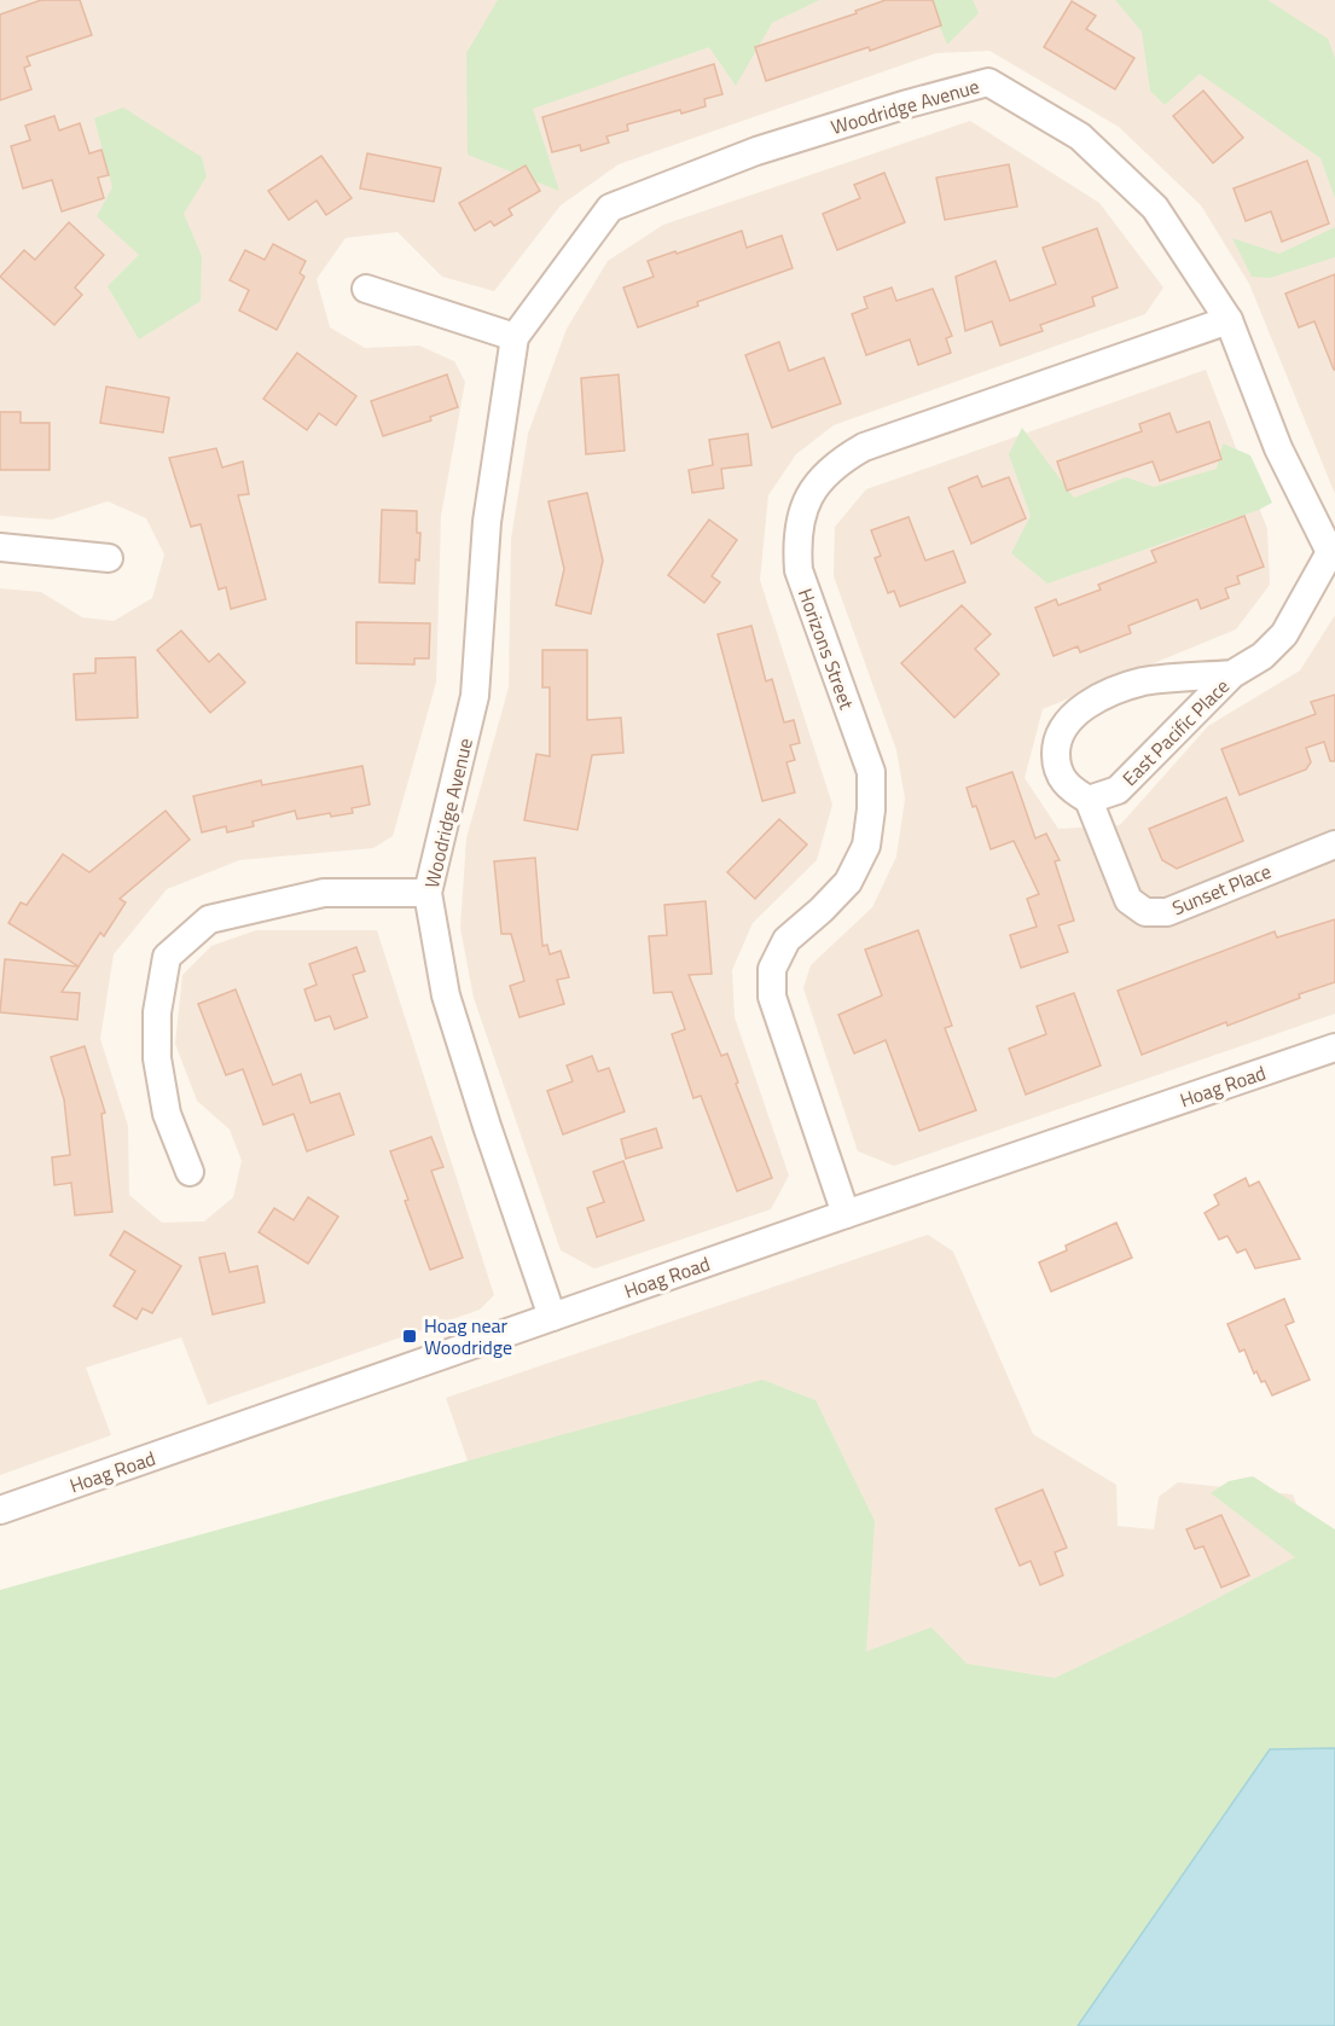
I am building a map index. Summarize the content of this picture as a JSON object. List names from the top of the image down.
{
  "streets": {
    "street": [
      "Woodridge Avenue",
      "Horizons Street",
      "East Pacific Place",
      "Sunset Place",
      "Hoag Road"
    ]
  },
  "crossings": [
    ["Woodridge Avenue", "Horizons Street"],
    ["Woodridge Avenue", "East Pacific Place"],
    ["Woodridge Avenue", "Hoag Road"],
    ["Horizons Street", "Hoag Road"],
    ["East Pacific Place", "Sunset Place"]
  ],
  "places": {
    "transit": ["Hoag near Woodridge"]
  }
}
